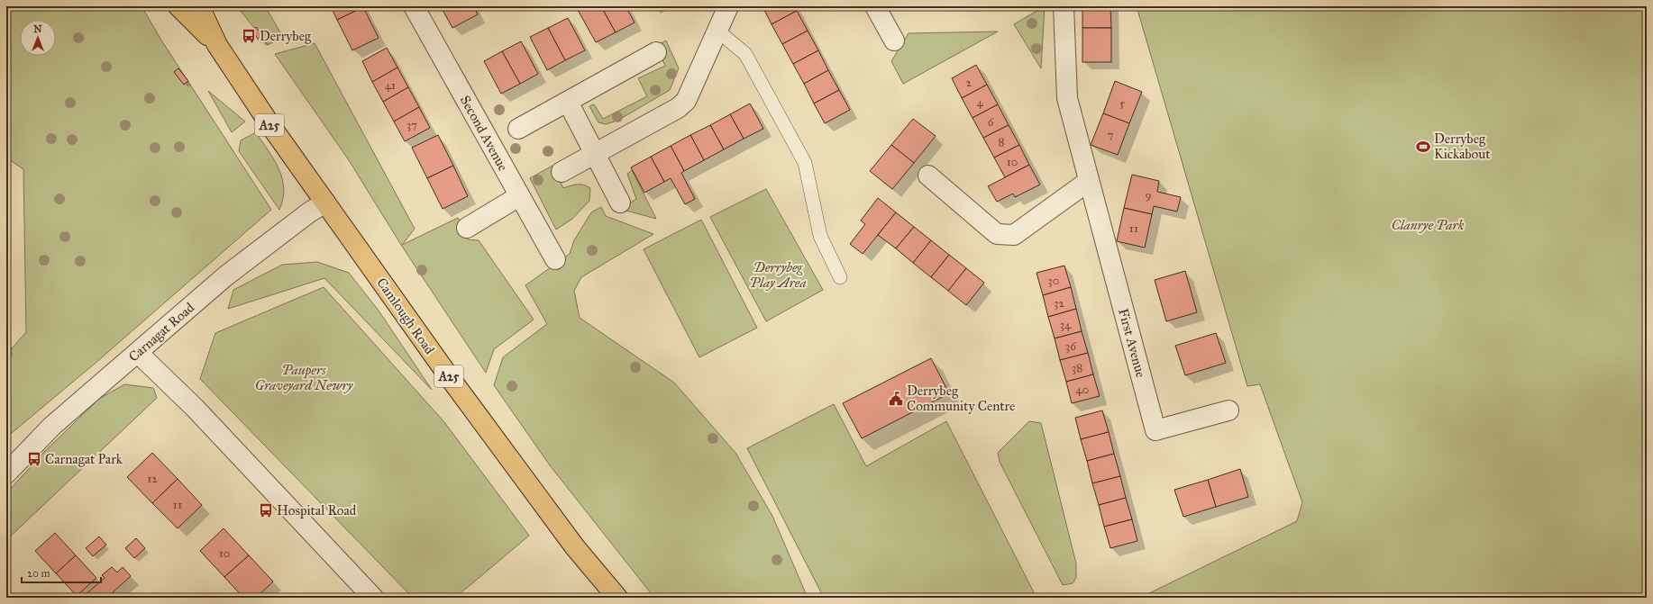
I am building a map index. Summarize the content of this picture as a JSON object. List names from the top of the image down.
{
  "streets": {
    "main road": ["A25", "Camlough Road"],
    "street": ["Second Avenue", "Carnagat Road", "First Avenue"]
  },
  "crossings": [
    ["Camlough Road", "Carnagat Road"]
  ],
  "parks": ["Clanrye Park", "Derrybeg Play Area", "Paupers Graveyard Newry"],
  "places": {
    "bus stop": ["Derrybeg", "Carnagat Park", "Hospital Road"],
    "sports": ["Derrybeg Kickabout"],
    "public building": ["Derrybeg Community Centre"]
  },
  "house_numbers": [
    "2",
    "41",
    "4",
    "5",
    "6",
    "37",
    "7",
    "8",
    "10",
    "9",
    "11",
    "30",
    "32",
    "34",
    "36",
    "38",
    "40",
    "12",
    "11",
    "10"
  ],
  "scale_bar": "20 m",
  "north": "top"
}
